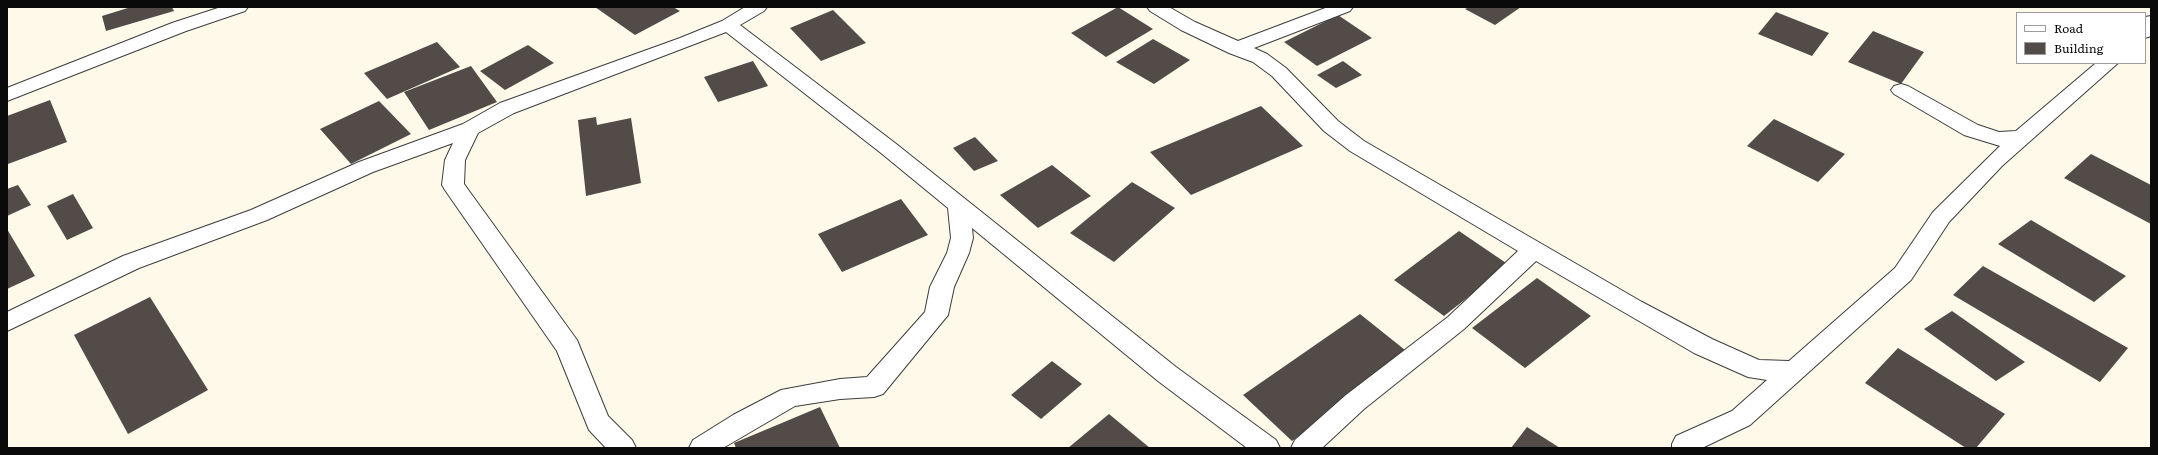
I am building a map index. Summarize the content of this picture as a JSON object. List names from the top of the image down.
{
  "legend": ["Road", "Building"]
}
